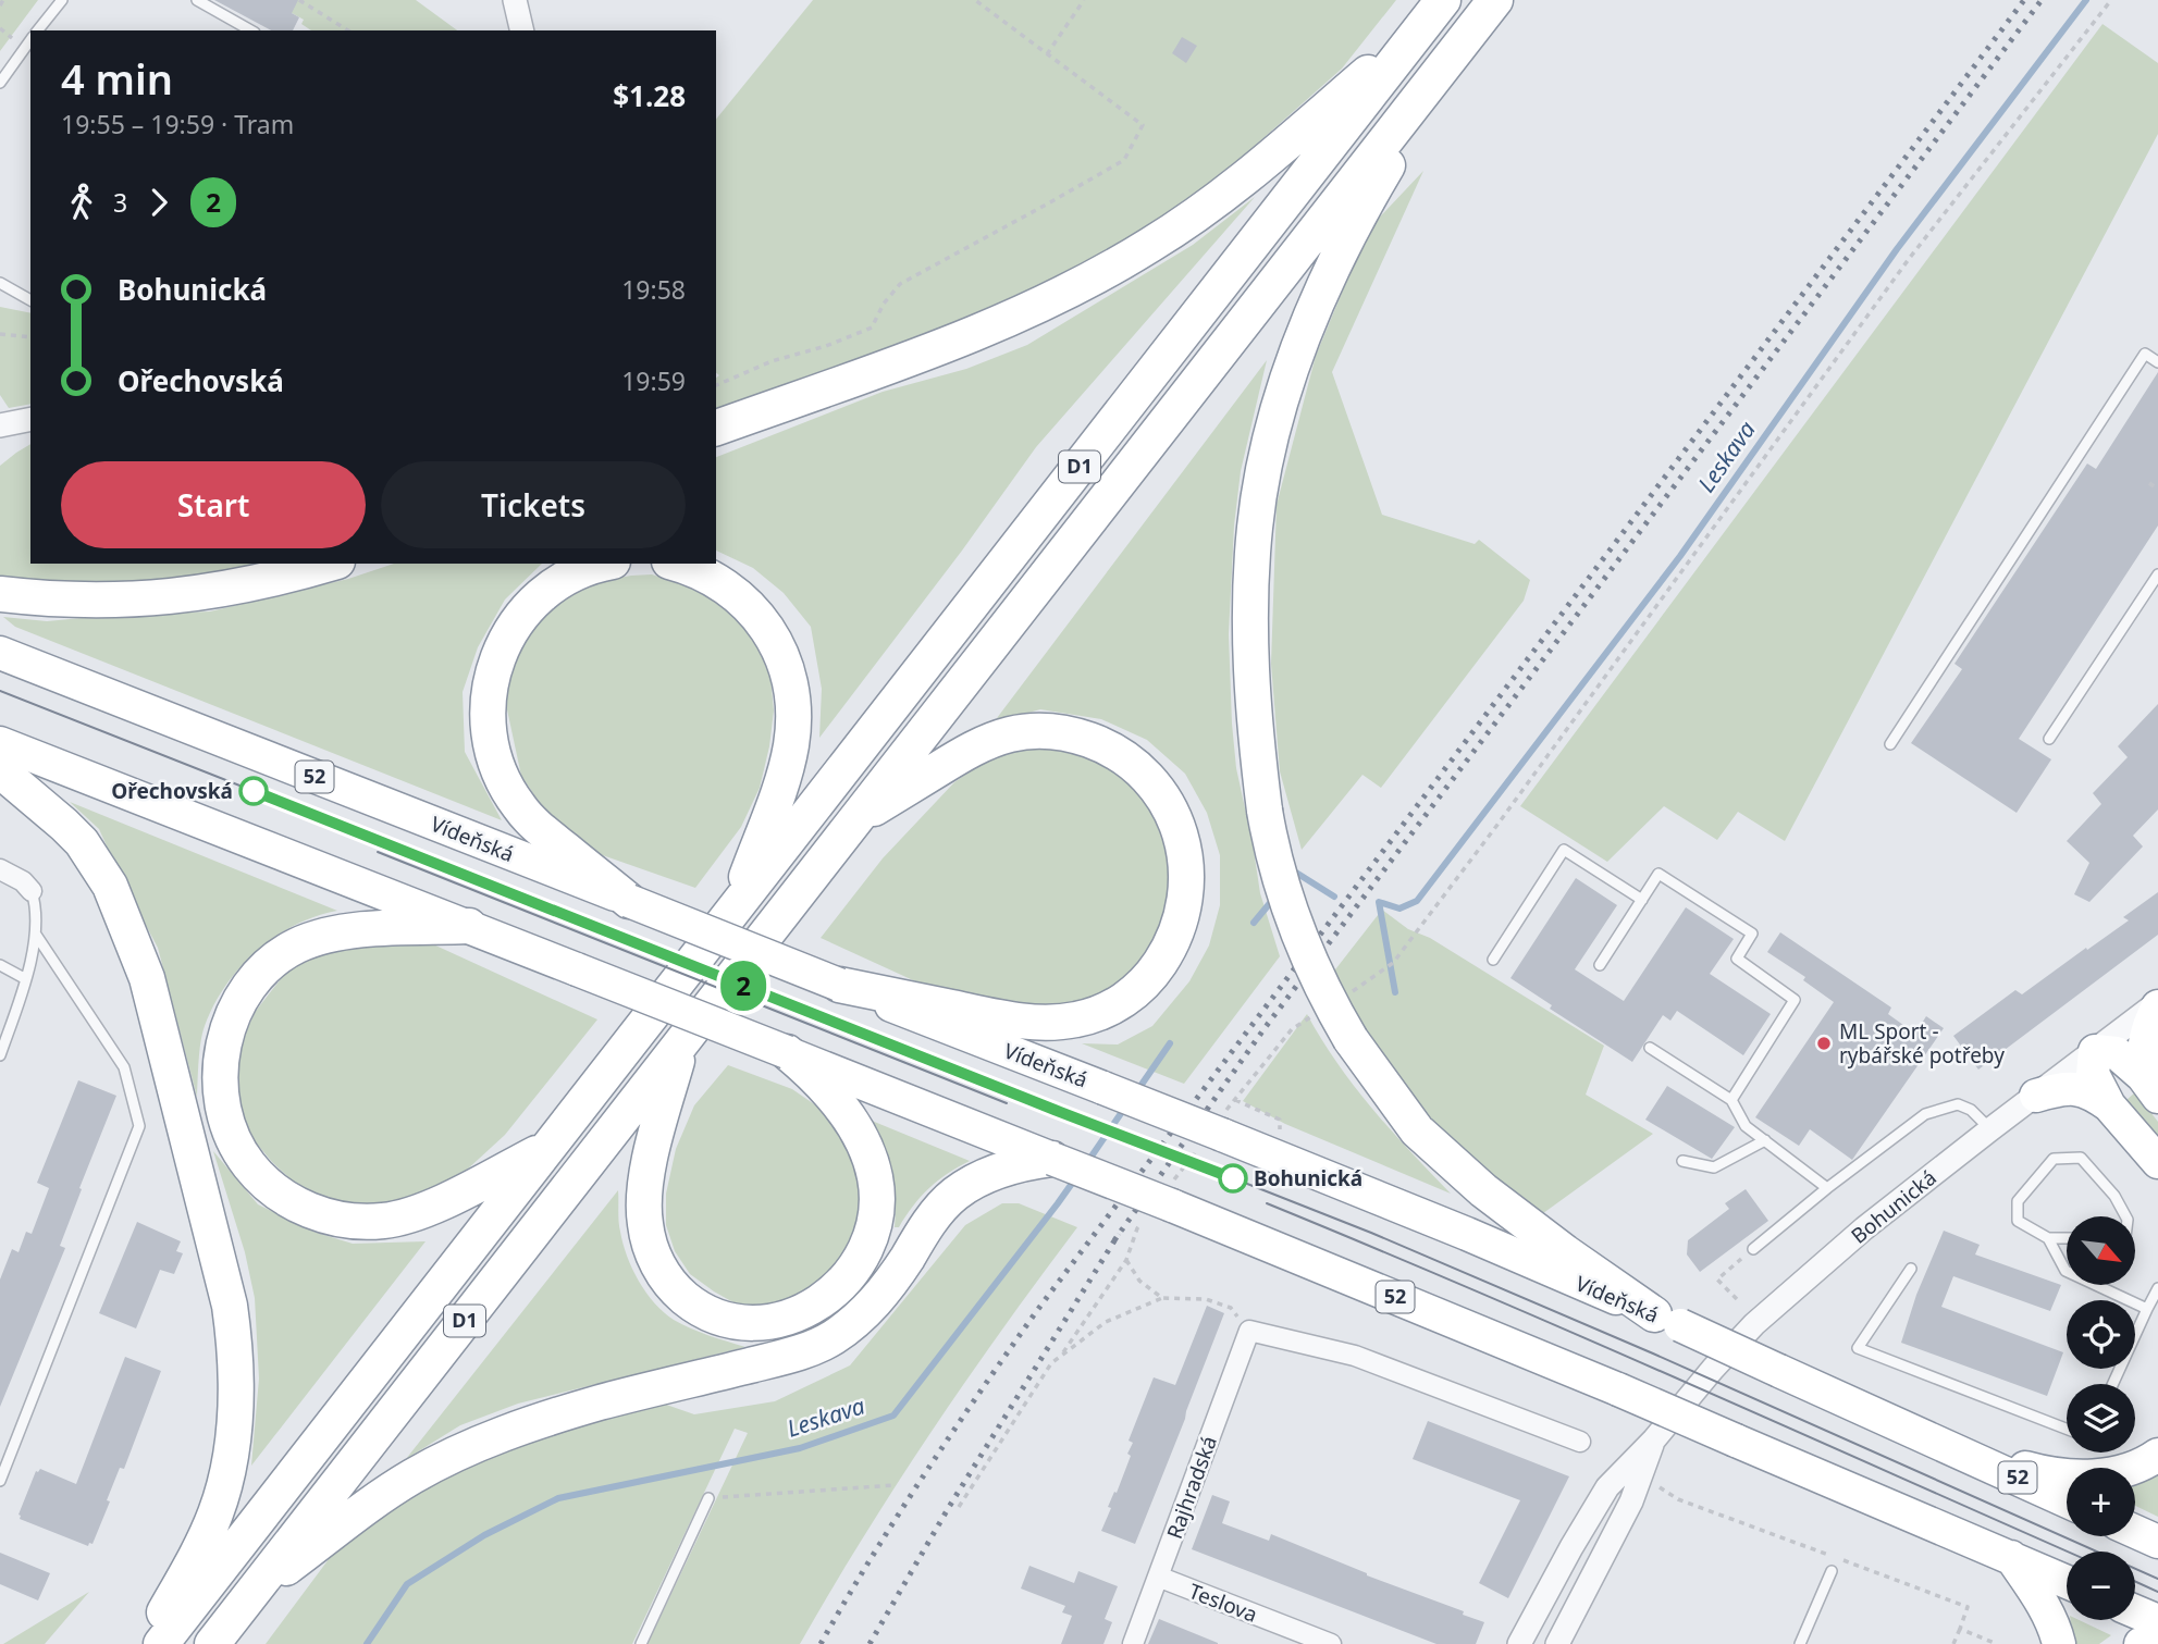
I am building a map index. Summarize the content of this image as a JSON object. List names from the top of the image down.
{
  "streets": {
    "highway": ["D1", "52", "Vídeňská"],
    "street": ["Bohunická", "Rajhradská", "Teslova"]
  },
  "crossings": [
    ["Rajhradská", "Teslova"]
  ],
  "water": ["Leskava"],
  "places": ["Ořechovská", "ML Sport - rybářské potřeby", "Bohunická"],
  "lines": ["tram line 2"],
  "north": "bottom right",
  "page": {
    "on_map": "2",
    "heading": ["4 min", "19:55 – 19:59 · Tram", "$1.28"],
    "legs": ["3", "2"],
    "list": [
      {
        "name": "Bohunická",
        "value": "19:58"
      },
      {
        "name": "Ořechovská",
        "value": "19:59"
      }
    ],
    "buttons": ["Start", "Tickets"],
    "map_buttons": ["+", "−"]
  }
}
